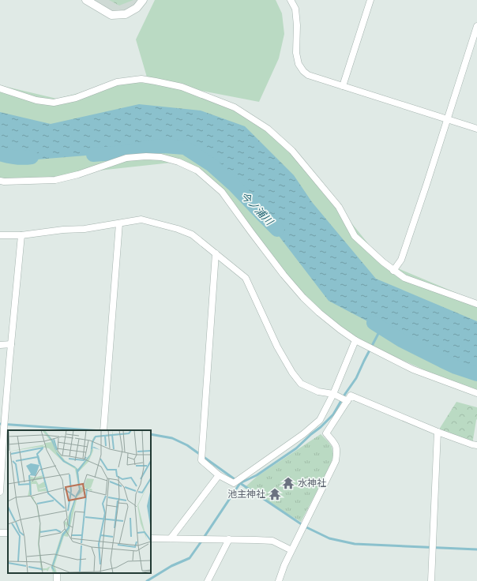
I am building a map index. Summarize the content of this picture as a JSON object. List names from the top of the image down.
{
  "water": ["今ノ浦川"],
  "places": {
    "temple": ["水神社", "池主神社"]
  }
}
